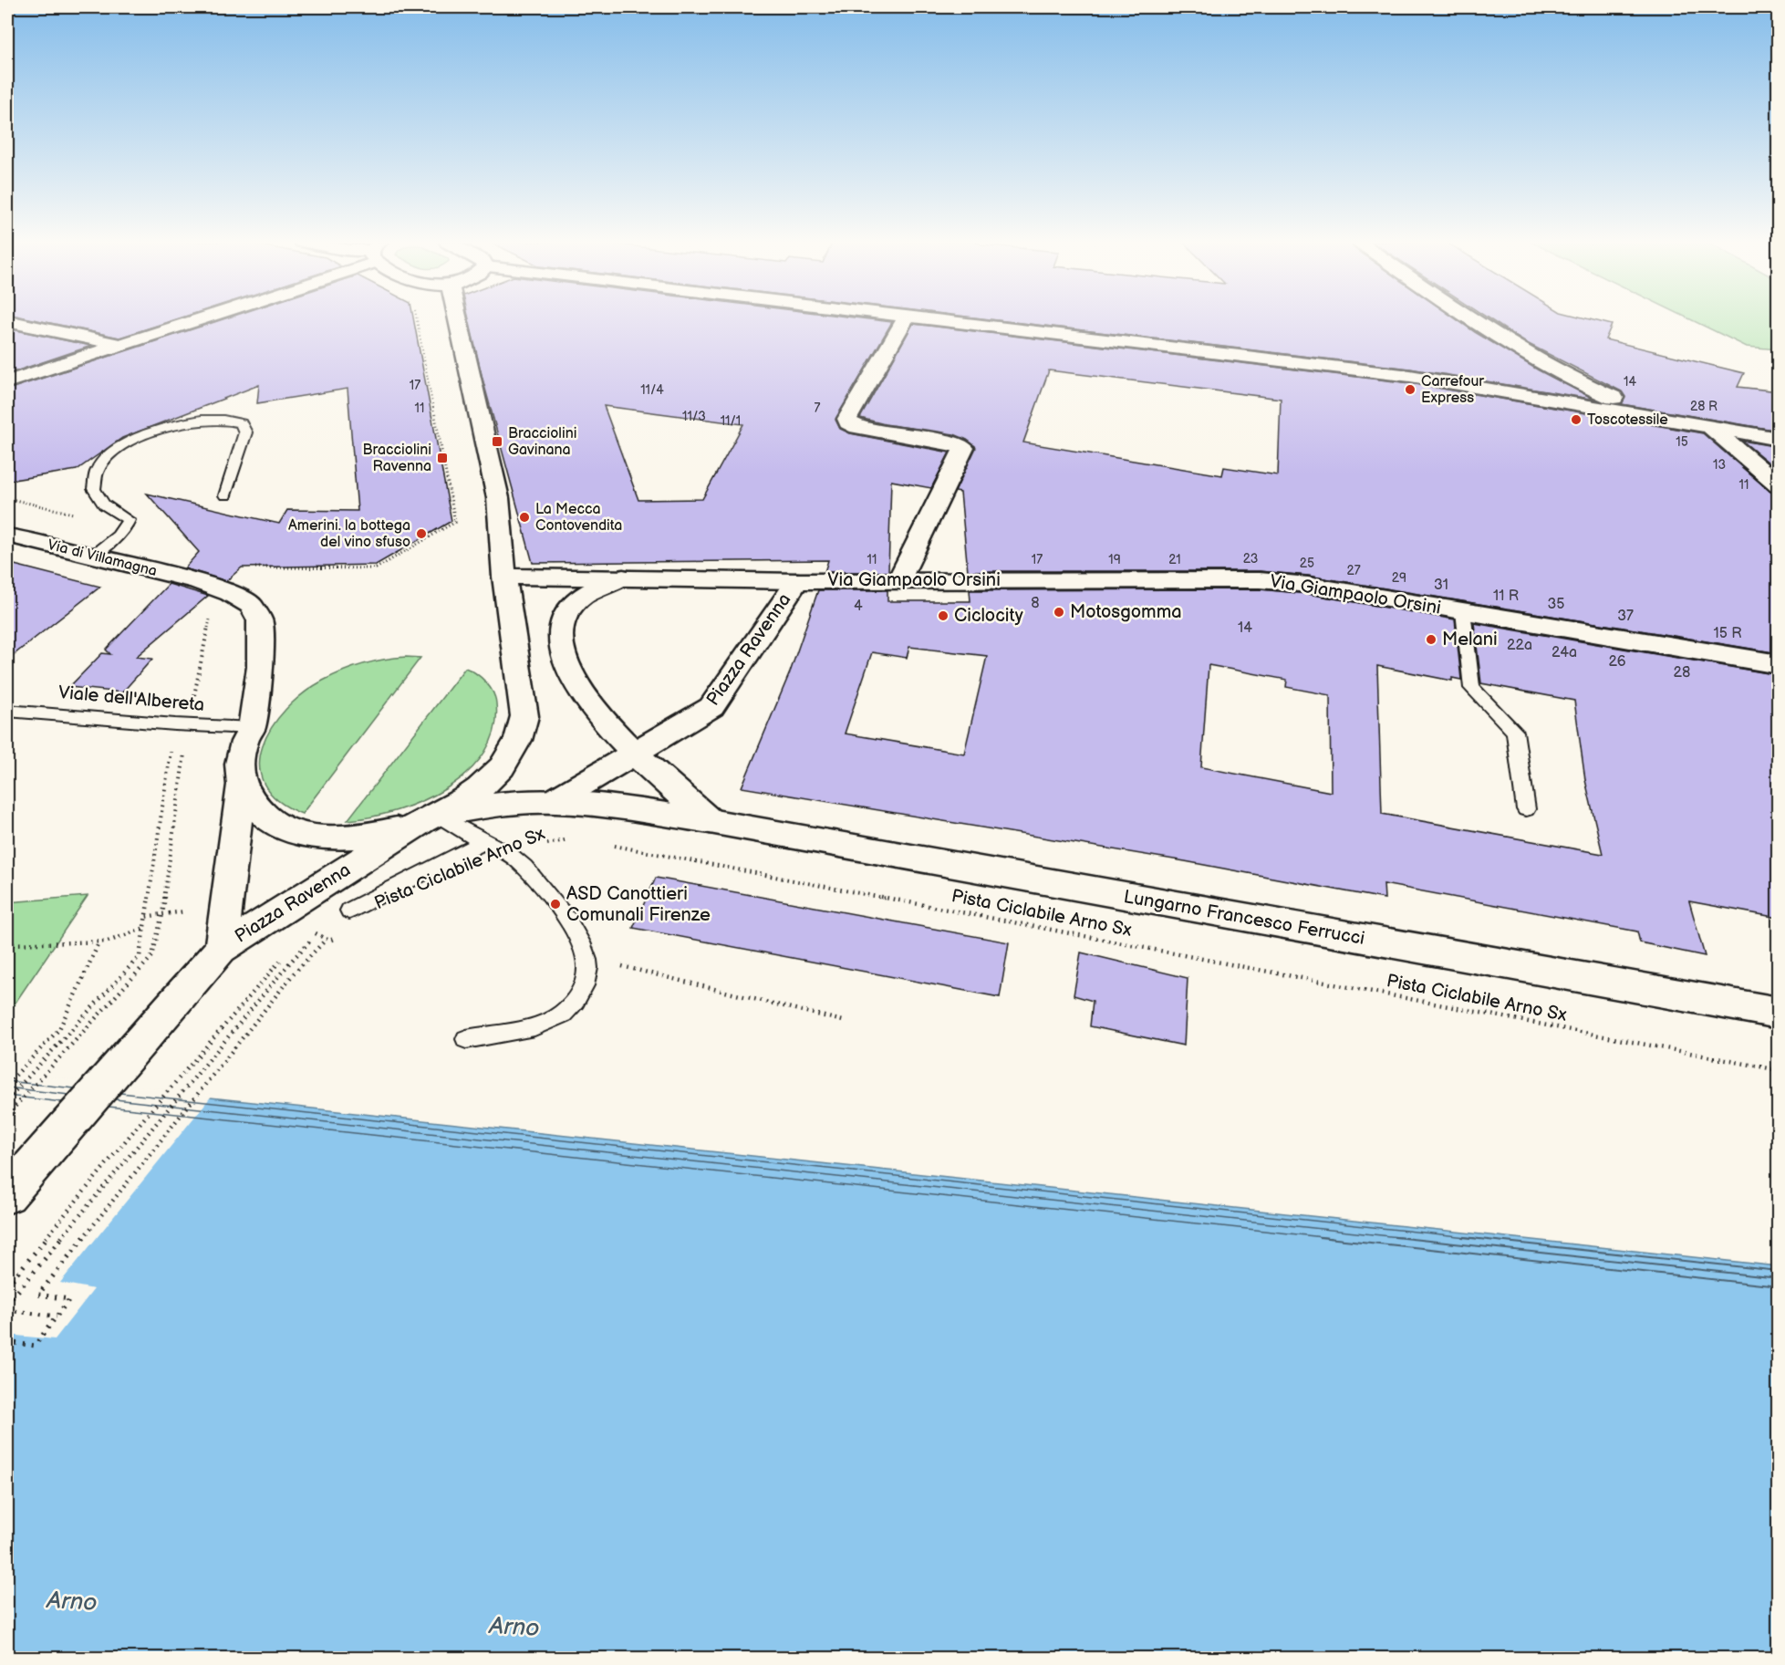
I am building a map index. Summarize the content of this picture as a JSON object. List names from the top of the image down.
{
  "streets": {
    "street": [
      "Via di Villamagna",
      "Via Giampaolo Orsini",
      "Piazza Ravenna",
      "Lungarno Francesco Ferrucci"
    ],
    "lane": ["Viale dell'Albereta"],
    "path": ["Pista Ciclabile Arno Sx"]
  },
  "crossings": [
    ["Via di Villamagna", "Piazza Ravenna"],
    ["Via Giampaolo Orsini", "Piazza Ravenna"],
    ["Piazza Ravenna", "Viale dell'Albereta"],
    ["Piazza Ravenna", "Lungarno Francesco Ferrucci"]
  ],
  "water": ["Arno"],
  "places": {
    "other": [
      "Carrefour Express",
      "Toscotessile",
      "La Mecca Contovendita",
      "Amerini. la bottega del vino sfuso",
      "Motosgomma",
      "Ciclocity",
      "Melani",
      "ASD Canottieri Comunali Firenze"
    ],
    "transit": ["Bracciolini Gavinana", "Bracciolini Ravenna"]
  },
  "house_numbers": [
    "14",
    "17",
    "11/4",
    "28 R",
    "11",
    "7",
    "11/3",
    "11/1",
    "15",
    "13",
    "11",
    "23",
    "11",
    "17",
    "19",
    "21",
    "25",
    "27",
    "29",
    "31",
    "11 R",
    "8",
    "35",
    "4",
    "37",
    "14",
    "15 R",
    "22a",
    "24a",
    "26",
    "28"
  ]
}
